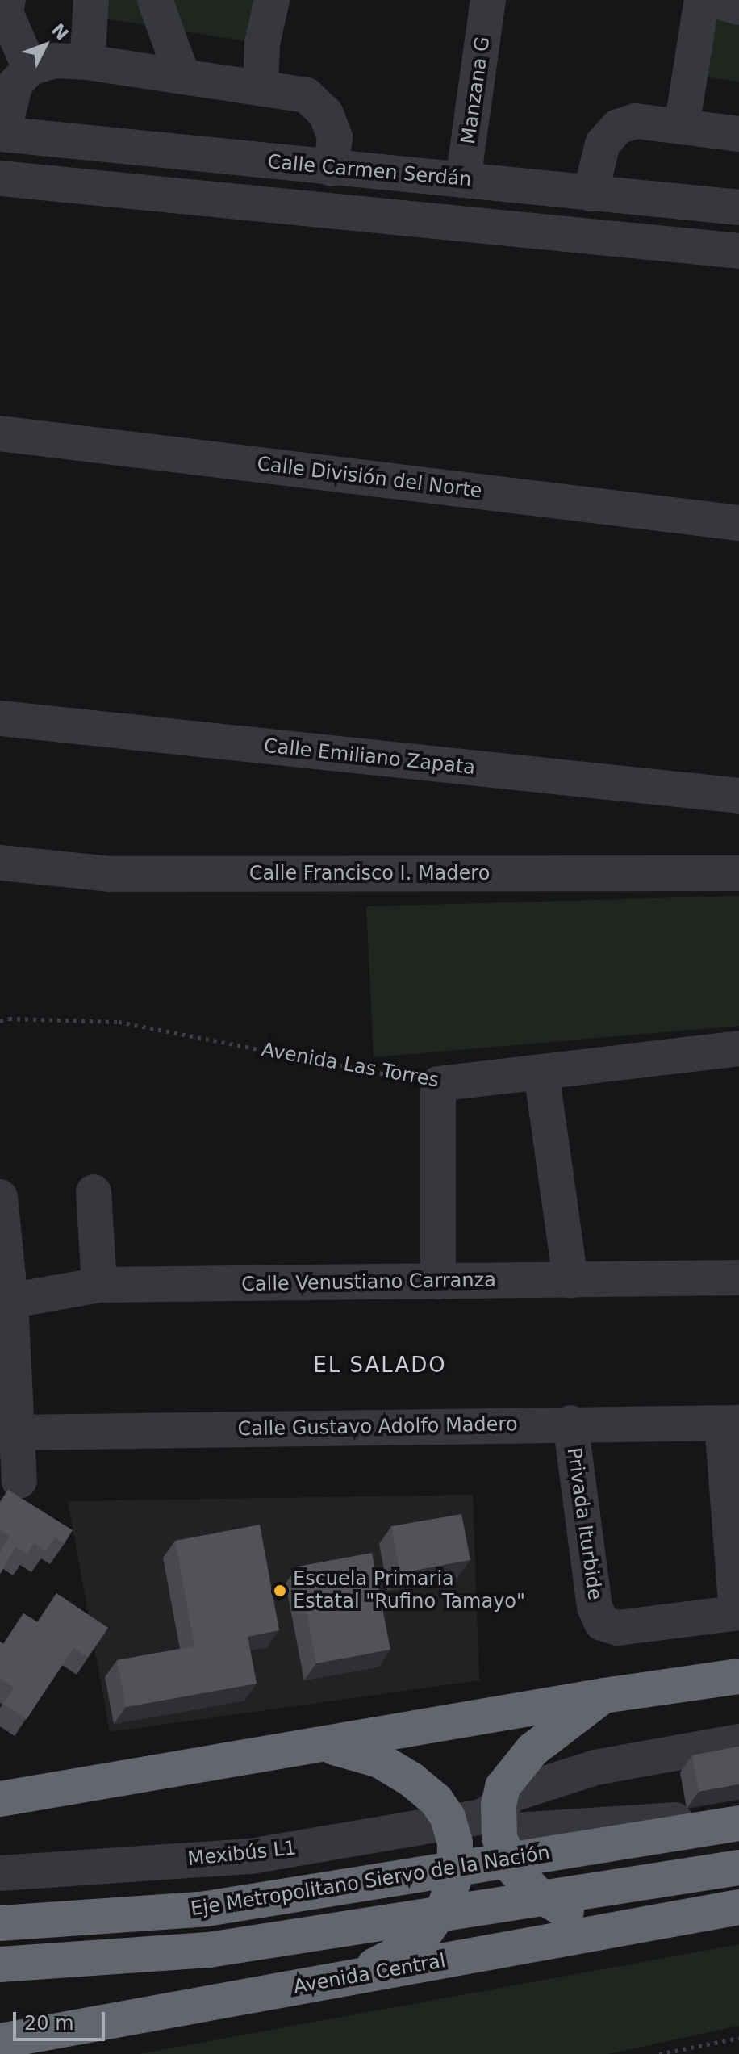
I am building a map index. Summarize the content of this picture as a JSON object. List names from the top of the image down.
{
  "streets": {
    "highway": ["Eje Metropolitano Siervo de la Nación", "Avenida Central"],
    "street": [
      "Manzana G",
      "Calle Carmen Serdán",
      "Calle División del Norte",
      "Calle Emiliano Zapata",
      "Calle Francisco I. Madero",
      "Avenida Las Torres",
      "Calle Venustiano Carranza",
      "Calle Gustavo Adolfo Madero",
      "Privada Iturbide",
      "Mexibús L1"
    ]
  },
  "crossings": [
    ["Manzana G", "Calle Carmen Serdán"],
    ["Calle Gustavo Adolfo Madero", "Privada Iturbide"]
  ],
  "districts": ["EL SALADO"],
  "places": ["Escuela Primaria Estatal \"Rufino Tamayo\""],
  "scale_bar": "20 m",
  "north": "top right"
}
